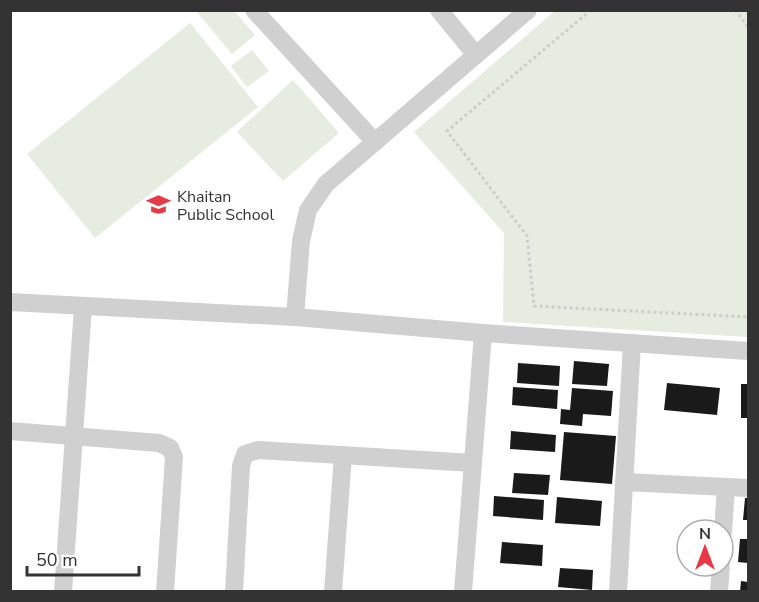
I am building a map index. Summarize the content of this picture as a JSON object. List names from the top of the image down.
{
  "places": {
    "school or university": ["Khaitan Public School"]
  },
  "scale_bar": "50 m",
  "north": "top"
}
